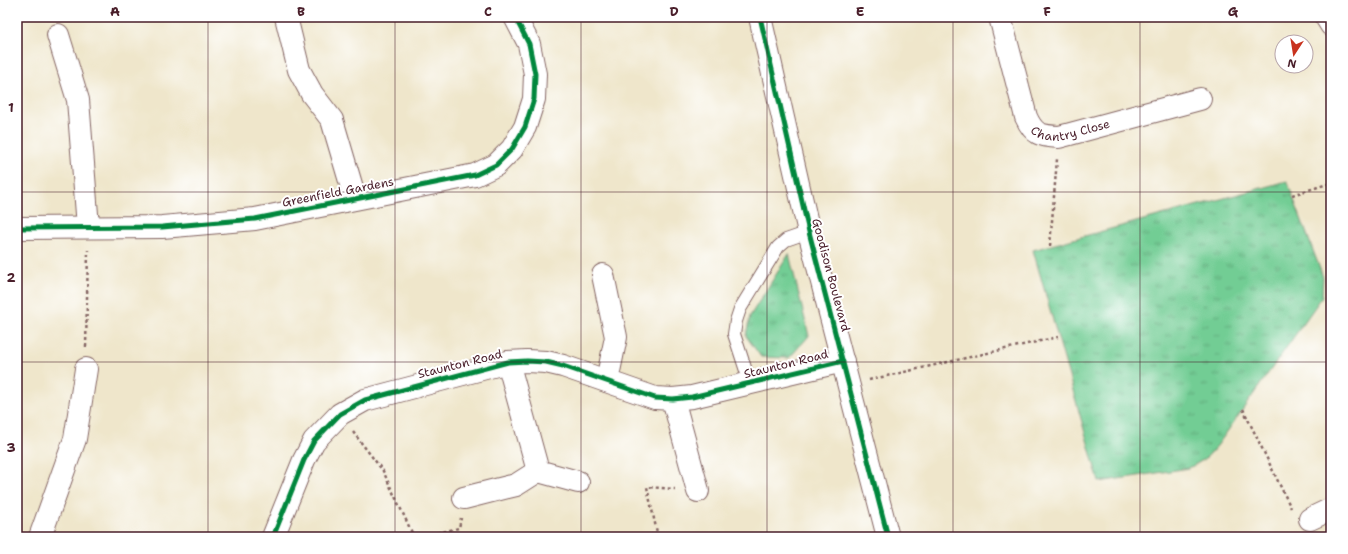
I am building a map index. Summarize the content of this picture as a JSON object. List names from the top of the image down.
{
  "streets": {
    "street": [
      "Chantry Close",
      "Greenfield Gardens",
      "Goodison Boulevard",
      "Staunton Road"
    ]
  },
  "crossings": [
    ["Goodison Boulevard", "Staunton Road"]
  ],
  "north": "bottom",
  "grid": {
    "columns": [
      "A",
      "B",
      "C",
      "D",
      "E",
      "F",
      "G"
    ],
    "rows": ["1", "2", "3"]
  }
}
